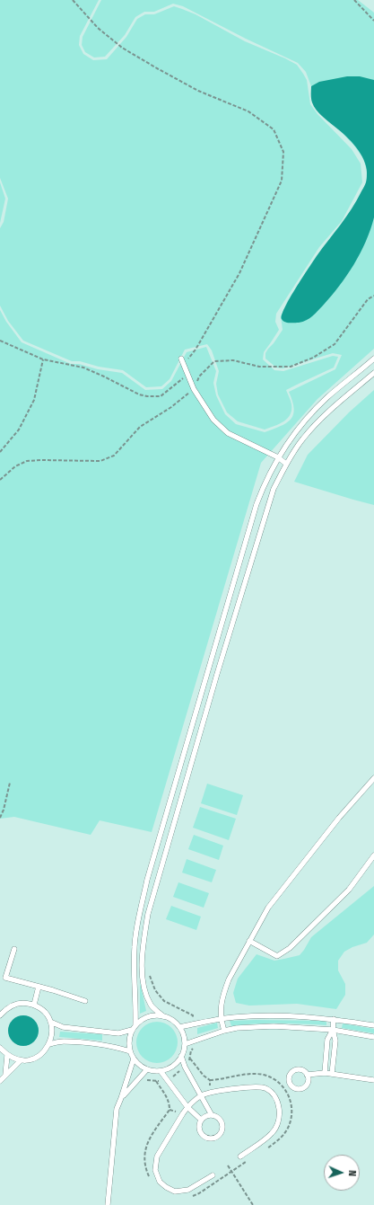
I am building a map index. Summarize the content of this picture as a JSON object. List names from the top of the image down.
{
  "north": "right"
}
